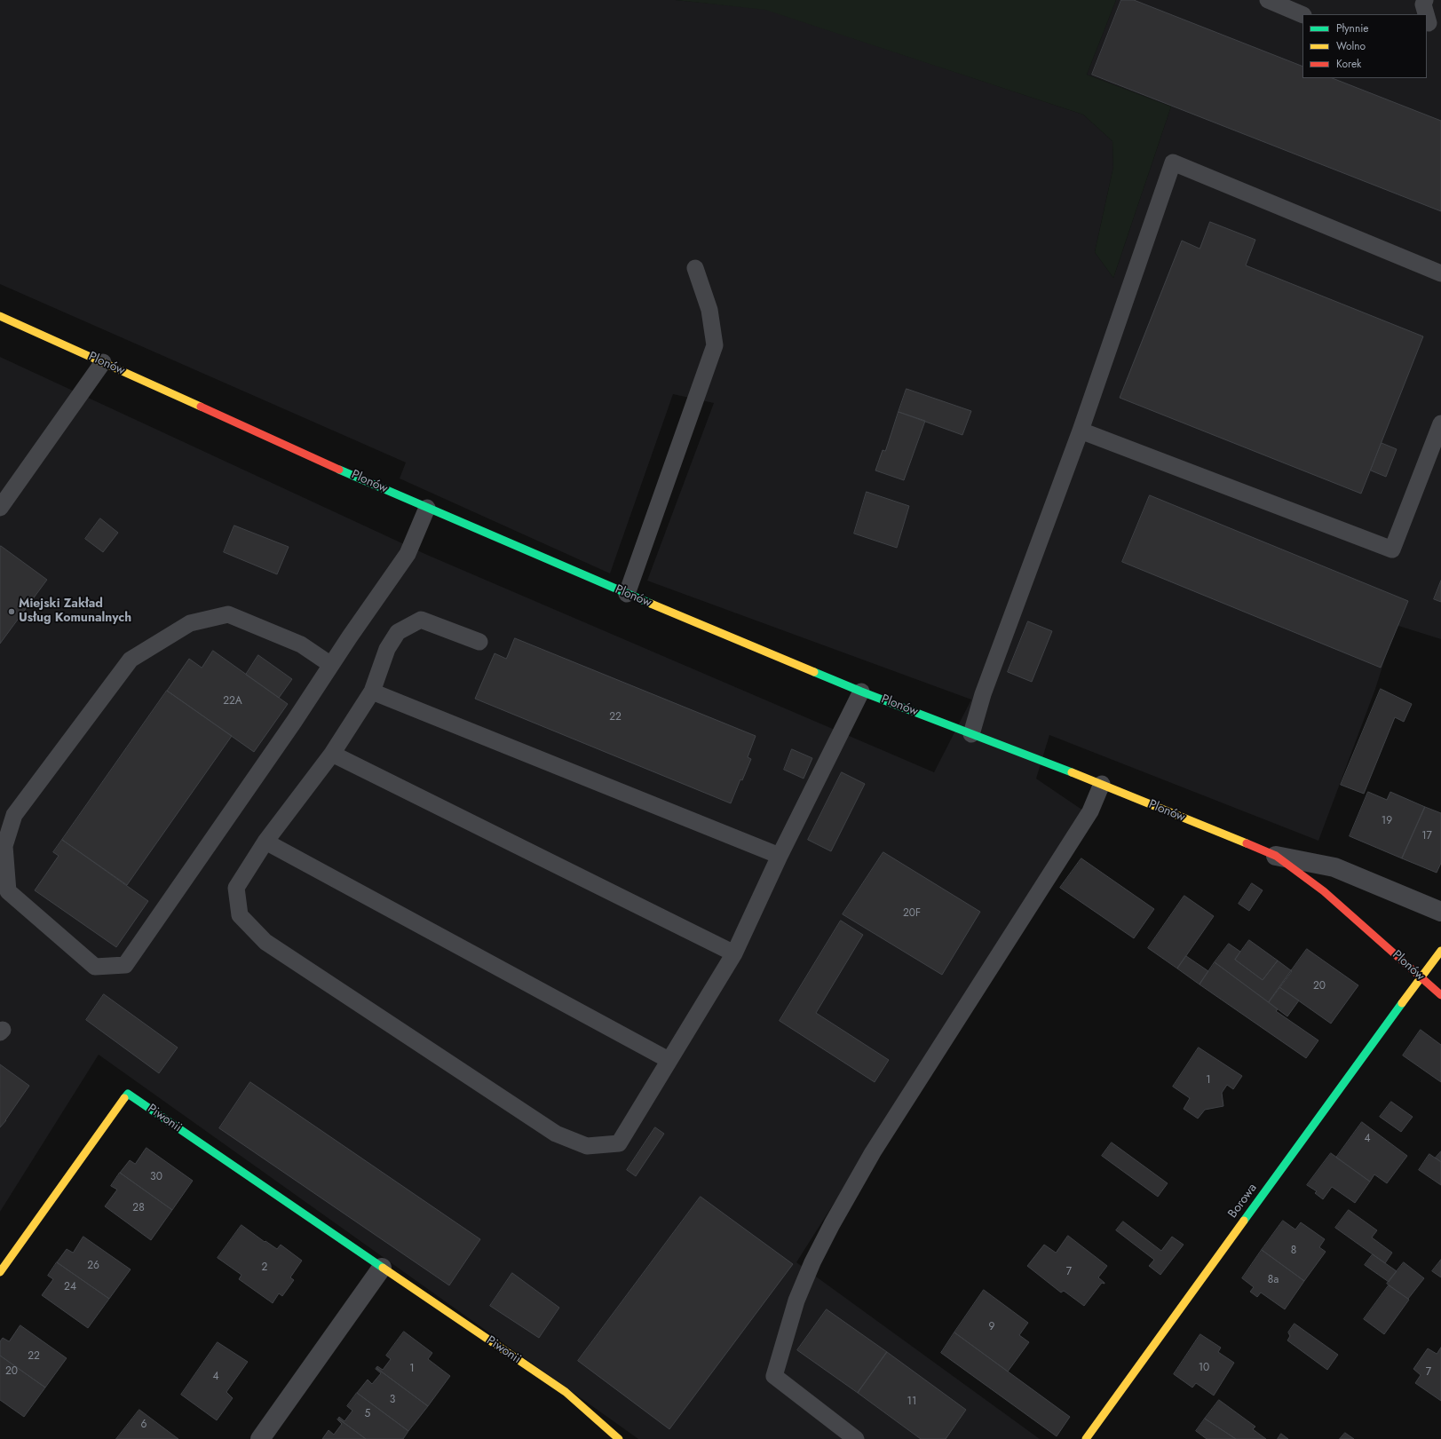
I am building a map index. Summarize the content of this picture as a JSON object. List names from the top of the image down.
{
  "streets": {
    "street": ["Plonów", "Piwonii", "Borowa"]
  },
  "crossings": [
    ["Plonów", "Borowa"]
  ],
  "places": ["Miejski Zakład Usług Komunalnych"],
  "house_numbers": [
    "22A",
    "22",
    "19",
    "17",
    "20F",
    "20",
    "1",
    "4",
    "30",
    "28",
    "8",
    "26",
    "2",
    "7",
    "8a",
    "24",
    "9",
    "22",
    "10",
    "1",
    "20",
    "7",
    "4",
    "3",
    "11",
    "5",
    "6"
  ],
  "legend": ["Płynnie", "Wolno", "Korek"]
}
